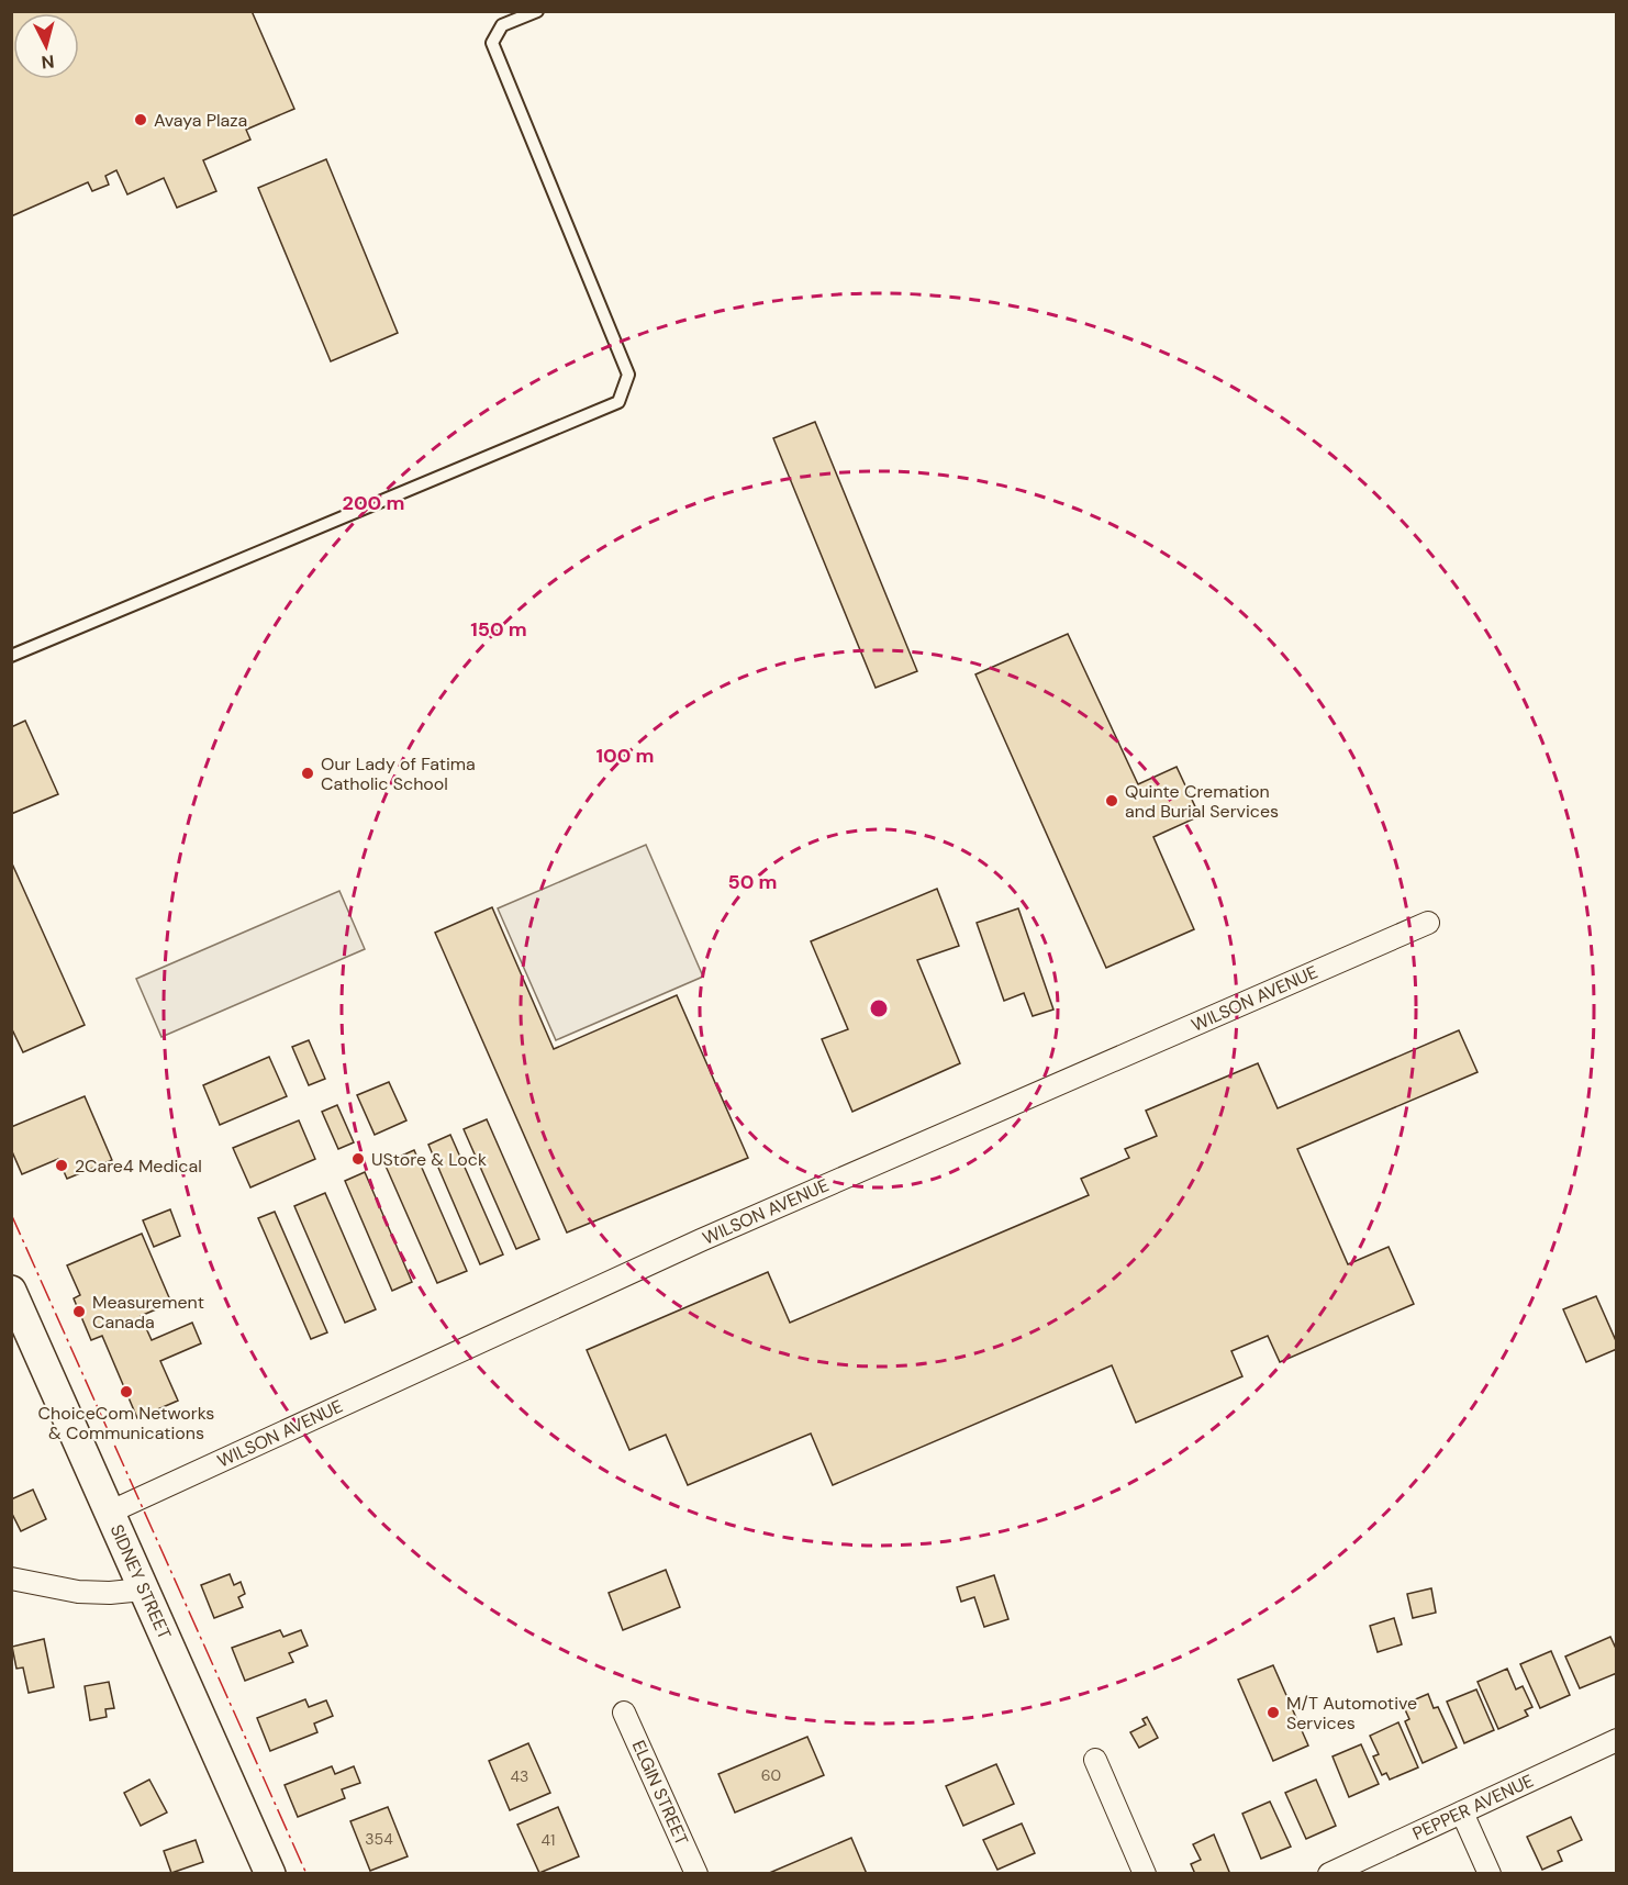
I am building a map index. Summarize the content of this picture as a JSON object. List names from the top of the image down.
{
  "streets": {
    "main road": ["SIDNEY STREET"],
    "street": ["WILSON AVENUE", "ELGIN STREET", "PEPPER AVENUE"]
  },
  "crossings": [
    ["WILSON AVENUE", "SIDNEY STREET"]
  ],
  "places": [
    "Avaya Plaza",
    "Our Lady of Fatima Catholic School",
    "Quinte Cremation and Burial Services",
    "UStore & Lock",
    "2Care4 Medical",
    "Measurement Canada",
    "ChoiceCom Networks & Communications",
    "M/T Automotive Services"
  ],
  "house_numbers": [
    "60",
    "43",
    "354",
    "41"
  ],
  "north": "bottom",
  "rings": [
    "200 m",
    "150 m",
    "100 m",
    "50 m"
  ]
}
